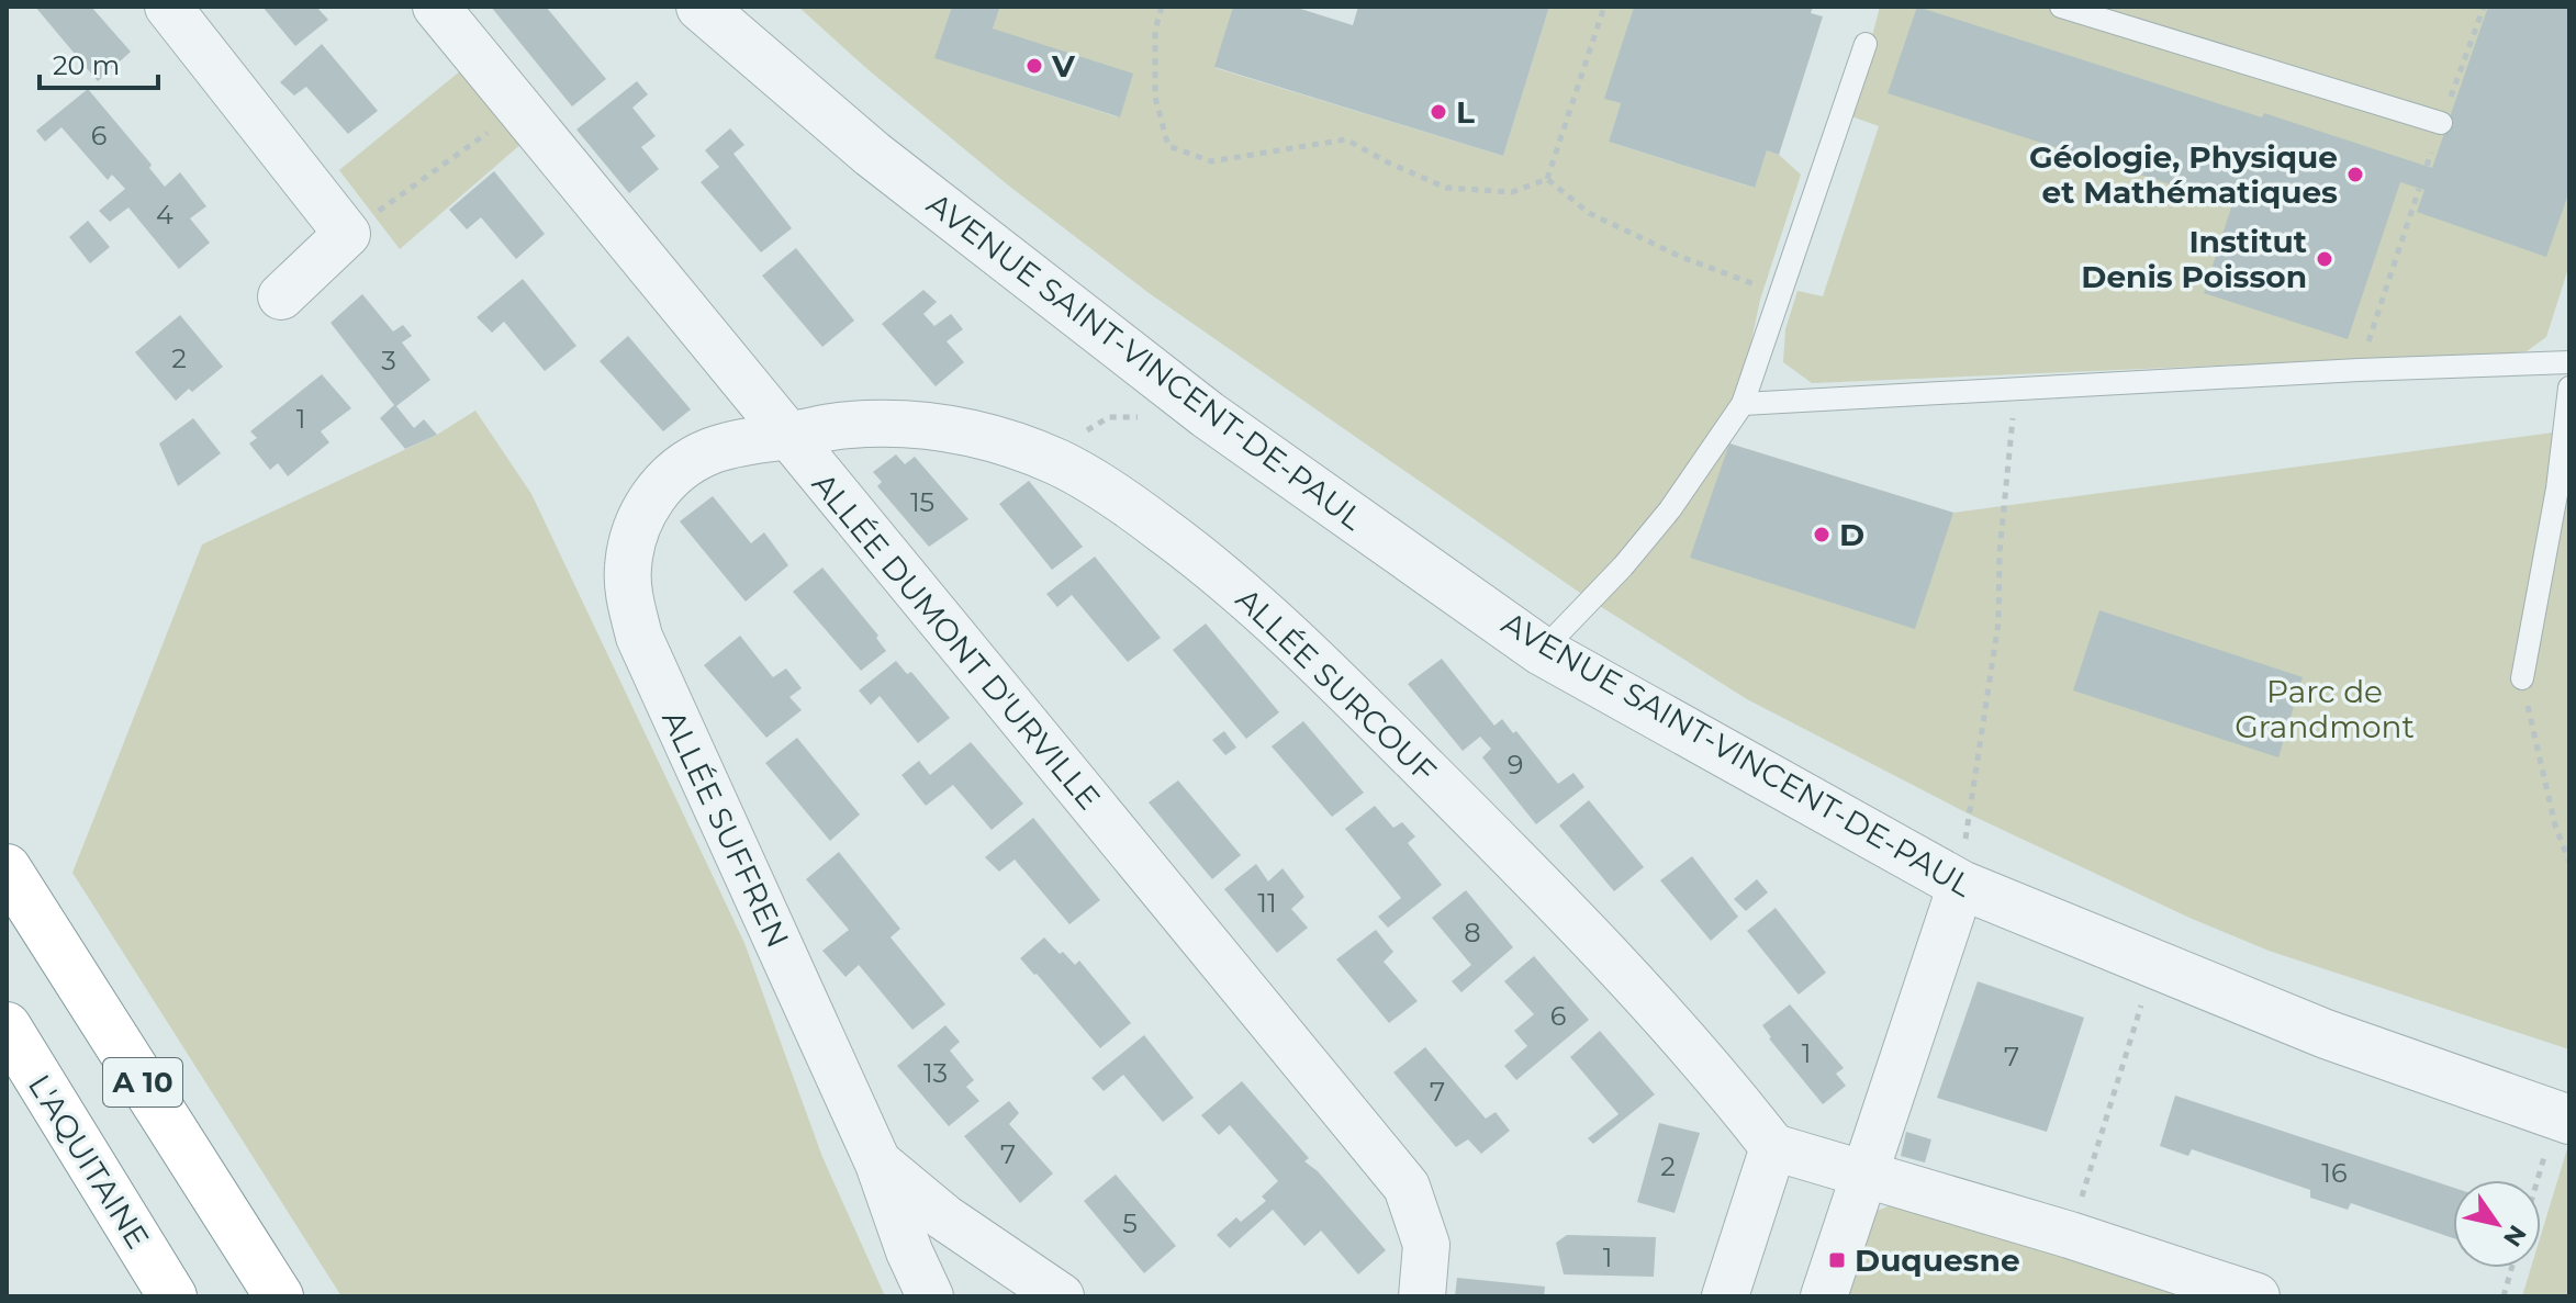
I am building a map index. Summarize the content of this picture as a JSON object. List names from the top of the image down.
{
  "streets": {
    "highway": ["A 10", "L'AQUITAINE"],
    "street": [
      "AVENUE SAINT-VINCENT-DE-PAUL",
      "ALLÉE DUMONT D'URVILLE",
      "ALLÉE SURCOUF",
      "ALLÉE SUFFREN"
    ]
  },
  "crossings": [
    ["ALLÉE DUMONT D'URVILLE", "ALLÉE SURCOUF"],
    ["ALLÉE DUMONT D'URVILLE", "ALLÉE SUFFREN"],
    ["ALLÉE SURCOUF", "ALLÉE SUFFREN"]
  ],
  "parks": ["Parc de Grandmont"],
  "places": {
    "other": [
      "V",
      "L",
      "Géologie, Physique et Mathématiques",
      "Institut Denis Poisson",
      "D"
    ],
    "transit": ["Duquesne"]
  },
  "house_numbers": [
    "6",
    "4",
    "2",
    "3",
    "1",
    "15",
    "9",
    "11",
    "8",
    "6",
    "1",
    "7",
    "13",
    "7",
    "7",
    "2",
    "16",
    "5",
    "1"
  ],
  "scale_bar": "20 m",
  "north": "bottom right"
}
